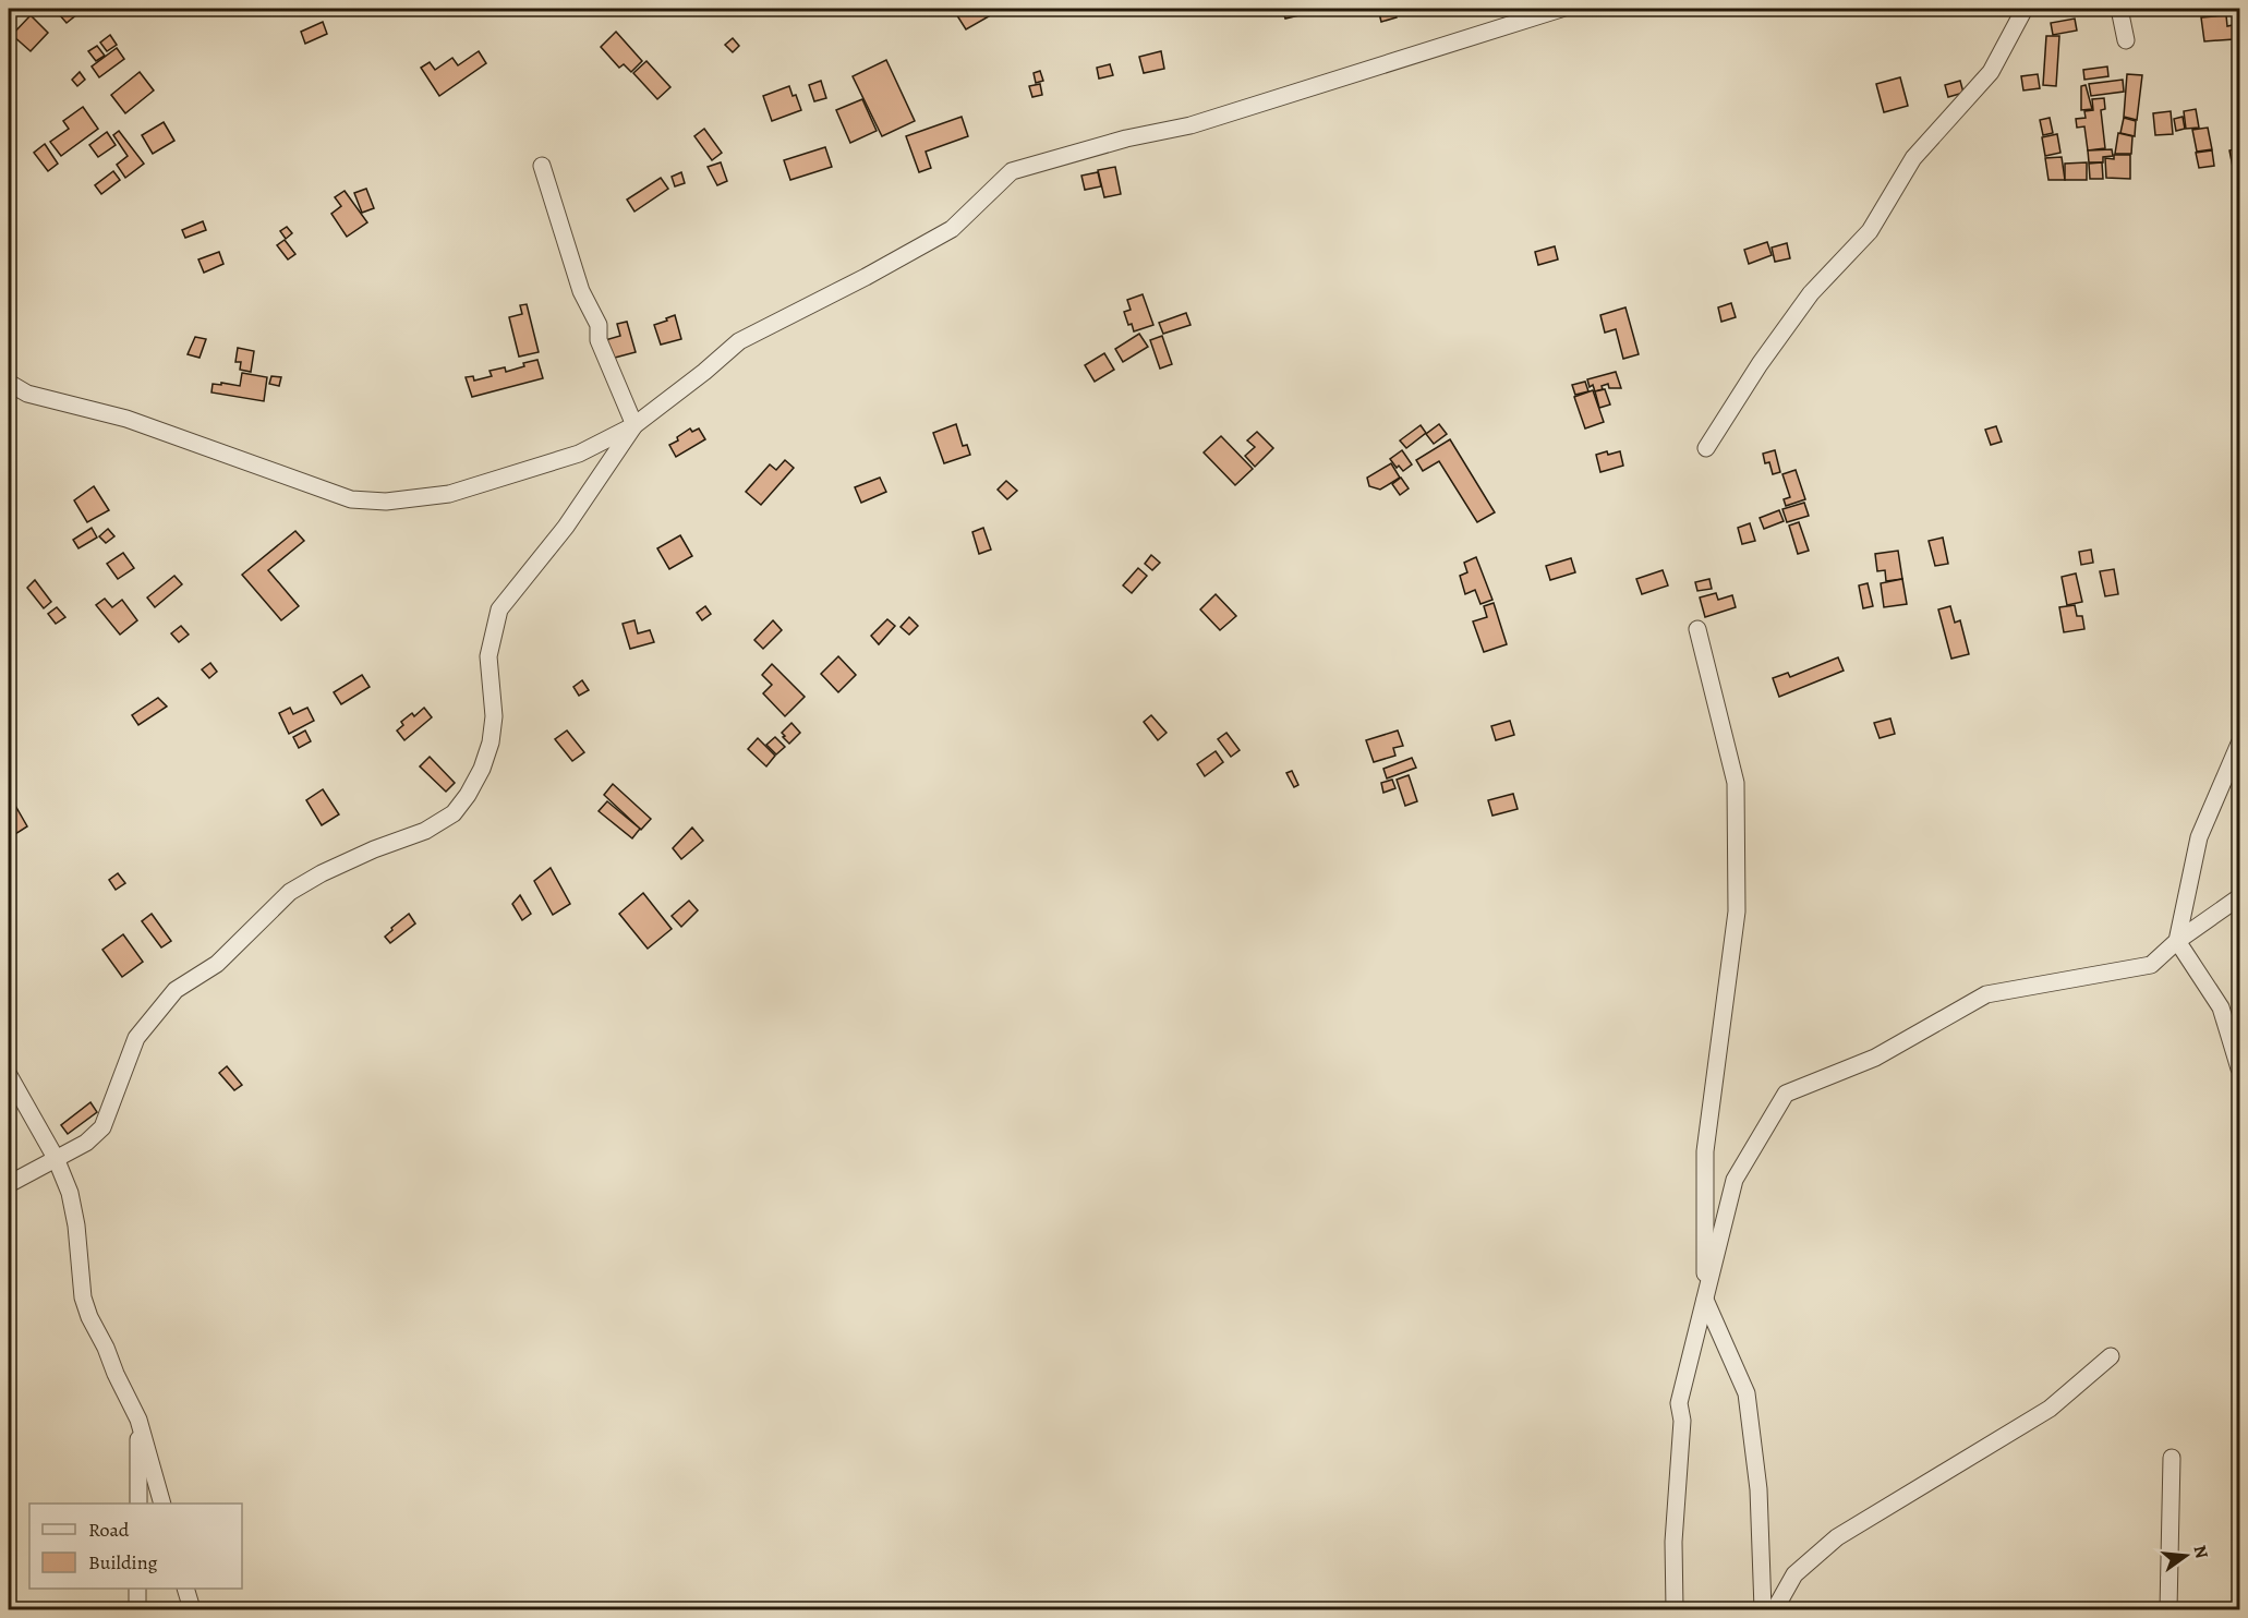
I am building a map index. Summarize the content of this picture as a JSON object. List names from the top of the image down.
{
  "legend": ["Road", "Building"],
  "north": "right"
}
